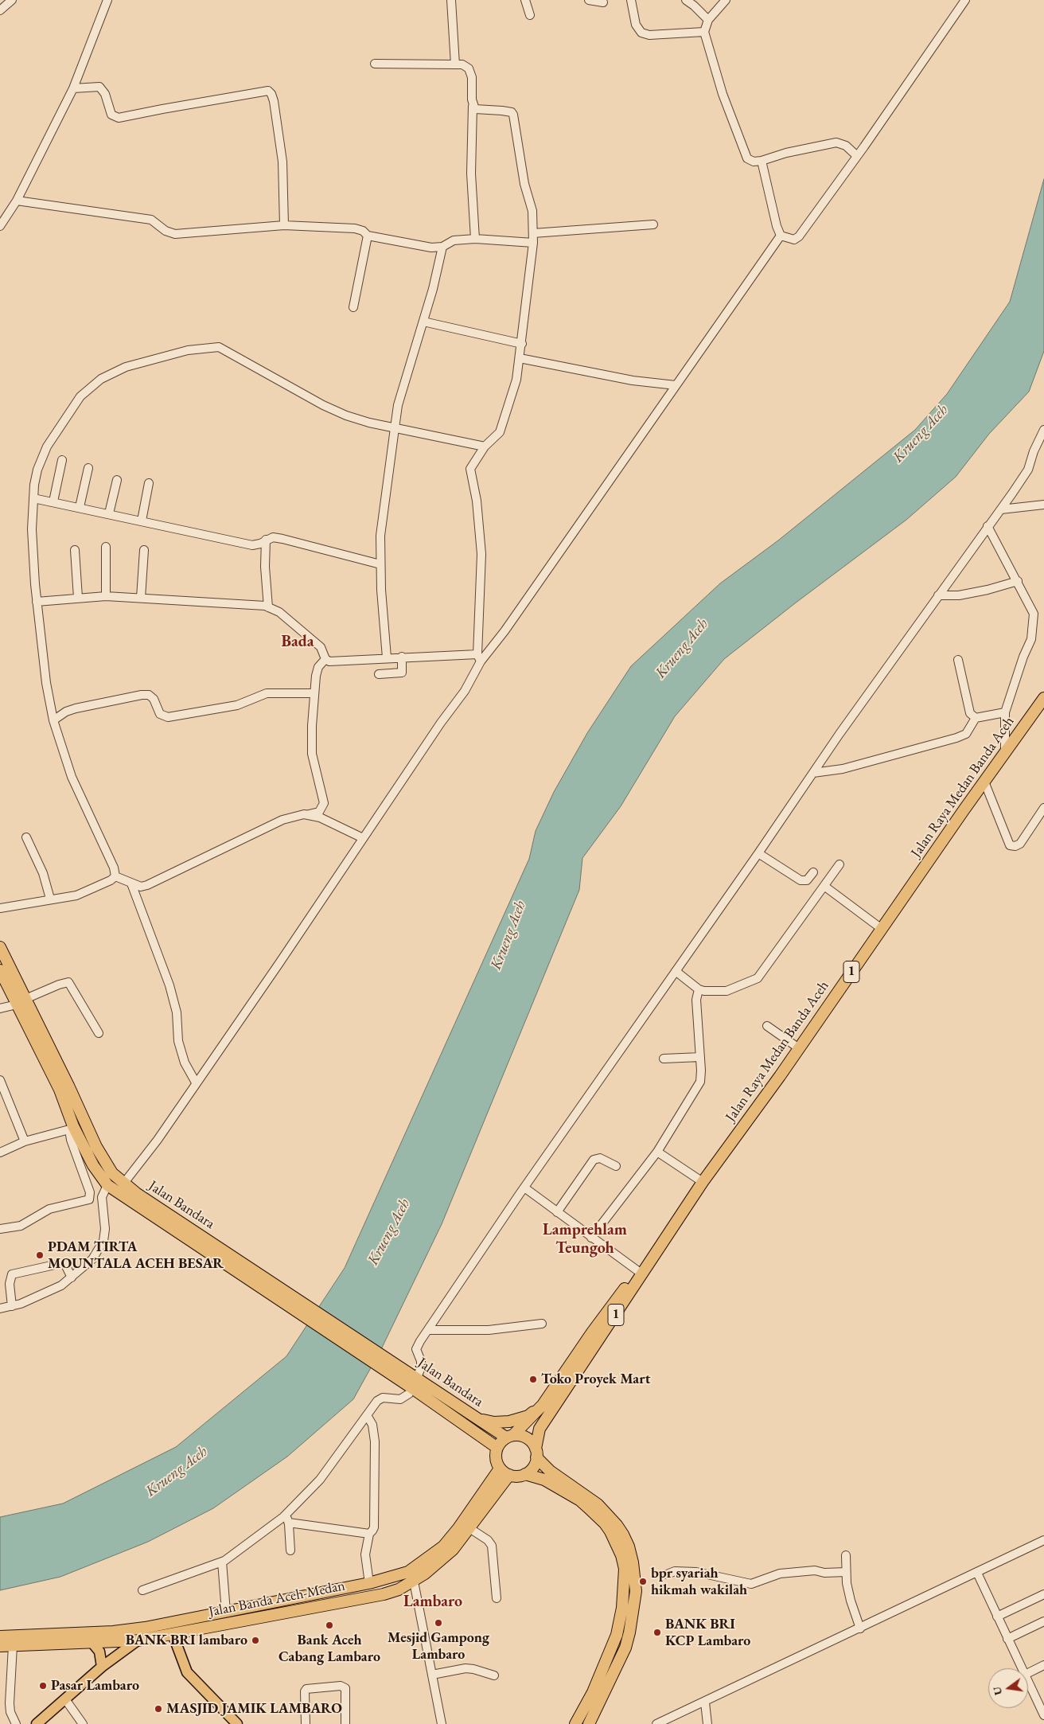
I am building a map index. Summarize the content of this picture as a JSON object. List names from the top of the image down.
{
  "streets": {
    "highway": [
      "Jalan Raya Medan Banda Aceh",
      "1",
      "Jalan Bandara",
      "Jalan Banda Aceh-Medan"
    ]
  },
  "crossings": [
    ["Jalan Raya Medan Banda Aceh", "1"],
    ["Jalan Raya Medan Banda Aceh", "Jalan Bandara"],
    ["Jalan Raya Medan Banda Aceh", "Jalan Banda Aceh-Medan"],
    ["1", "Jalan Bandara"],
    ["1", "Jalan Banda Aceh-Medan"],
    ["Jalan Bandara", "Jalan Banda Aceh-Medan"]
  ],
  "districts": ["Bada", "Lamprehlam Teungoh", "Lambaro"],
  "water": ["Krueng Aceh"],
  "places": [
    "PDAM TIRTA MOUNTALA ACEH BESAR",
    "Toko Proyek Mart",
    "bpr syariah hikmah wakilah",
    "Mesjid Gampong Lambaro",
    "Bank Aceh Cabang Lambaro",
    "BANK BRI KCP Lambaro",
    "BANK BRI lambaro",
    "Pasar Lambaro",
    "MASJID JAMIK LAMBARO"
  ],
  "north": "left"
}
